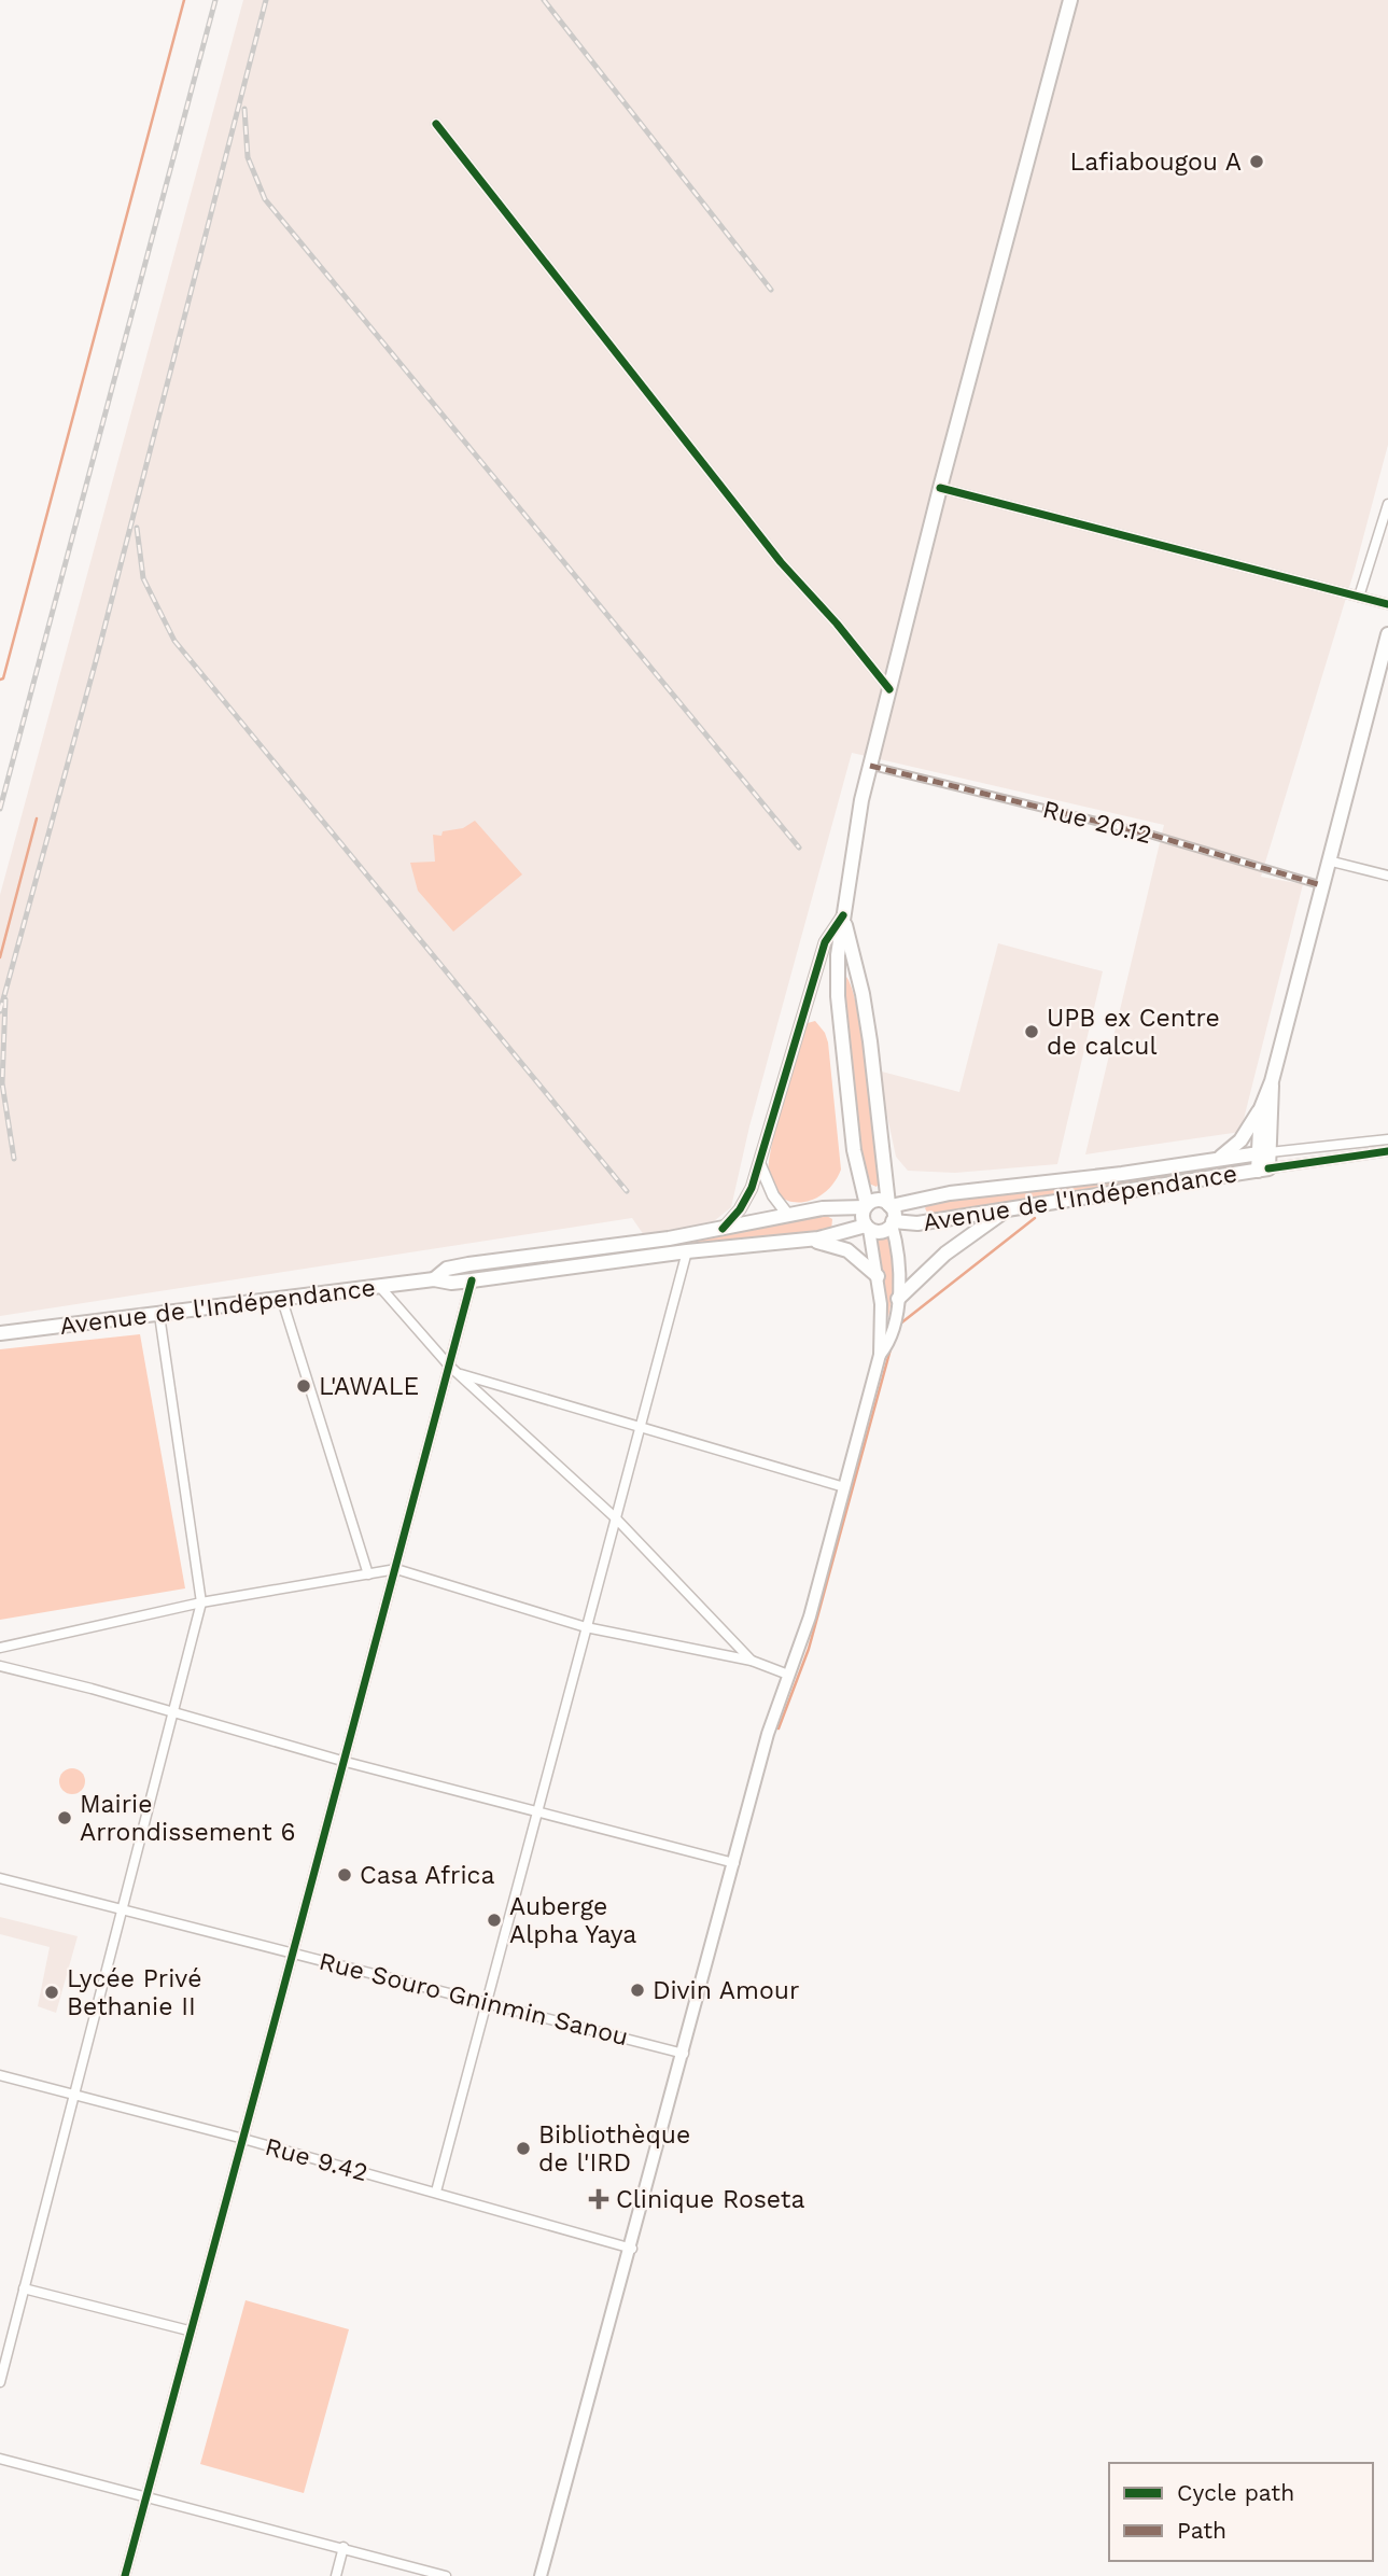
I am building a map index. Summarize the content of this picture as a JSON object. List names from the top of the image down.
{
  "streets": {
    "highway": ["Avenue de l'Indépendance"],
    "street": ["Rue 20.12", "Rue Souro Gninmin Sanou", "Rue 9.42"]
  },
  "crossings": [
    ["Rue 20.12", "Avenue de l'Indépendance"]
  ],
  "places": {
    "other": [
      "Lafiabougou A",
      "UPB ex Centre de calcul",
      "L'AWALE",
      "Mairie Arrondissement 6",
      "Casa Africa",
      "Auberge Alpha Yaya",
      "Divin Amour",
      "Lycée Privé Bethanie II",
      "Bibliothèque de l'IRD"
    ],
    "health": ["Clinique Roseta"]
  },
  "legend": ["Cycle path", "Path"]
}
